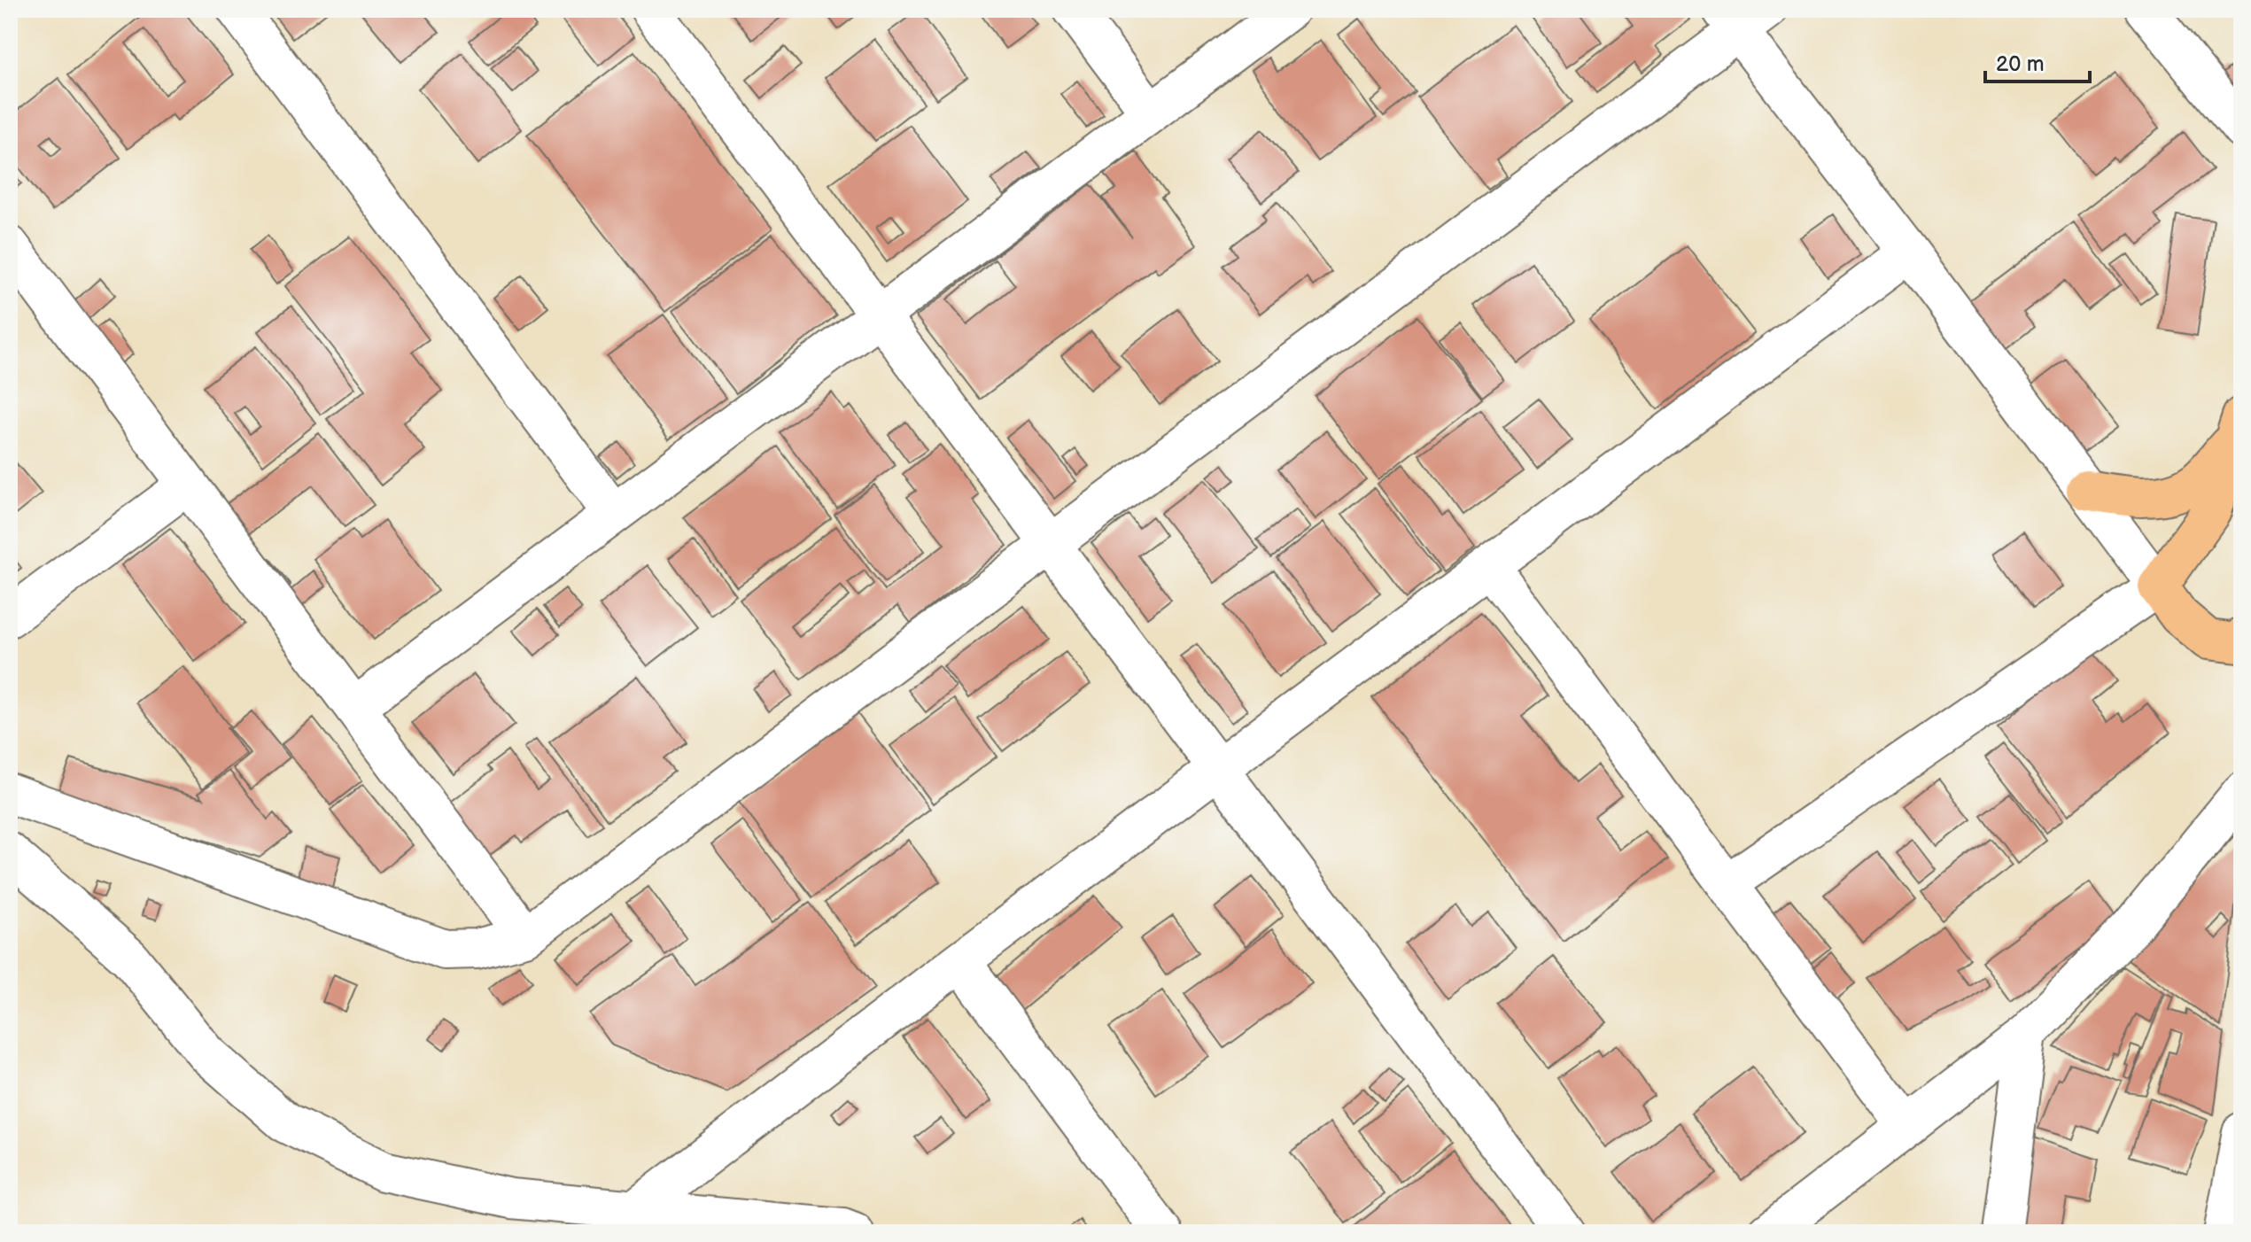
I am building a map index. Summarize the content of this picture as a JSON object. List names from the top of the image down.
{
  "scale_bar": "20 m"
}
